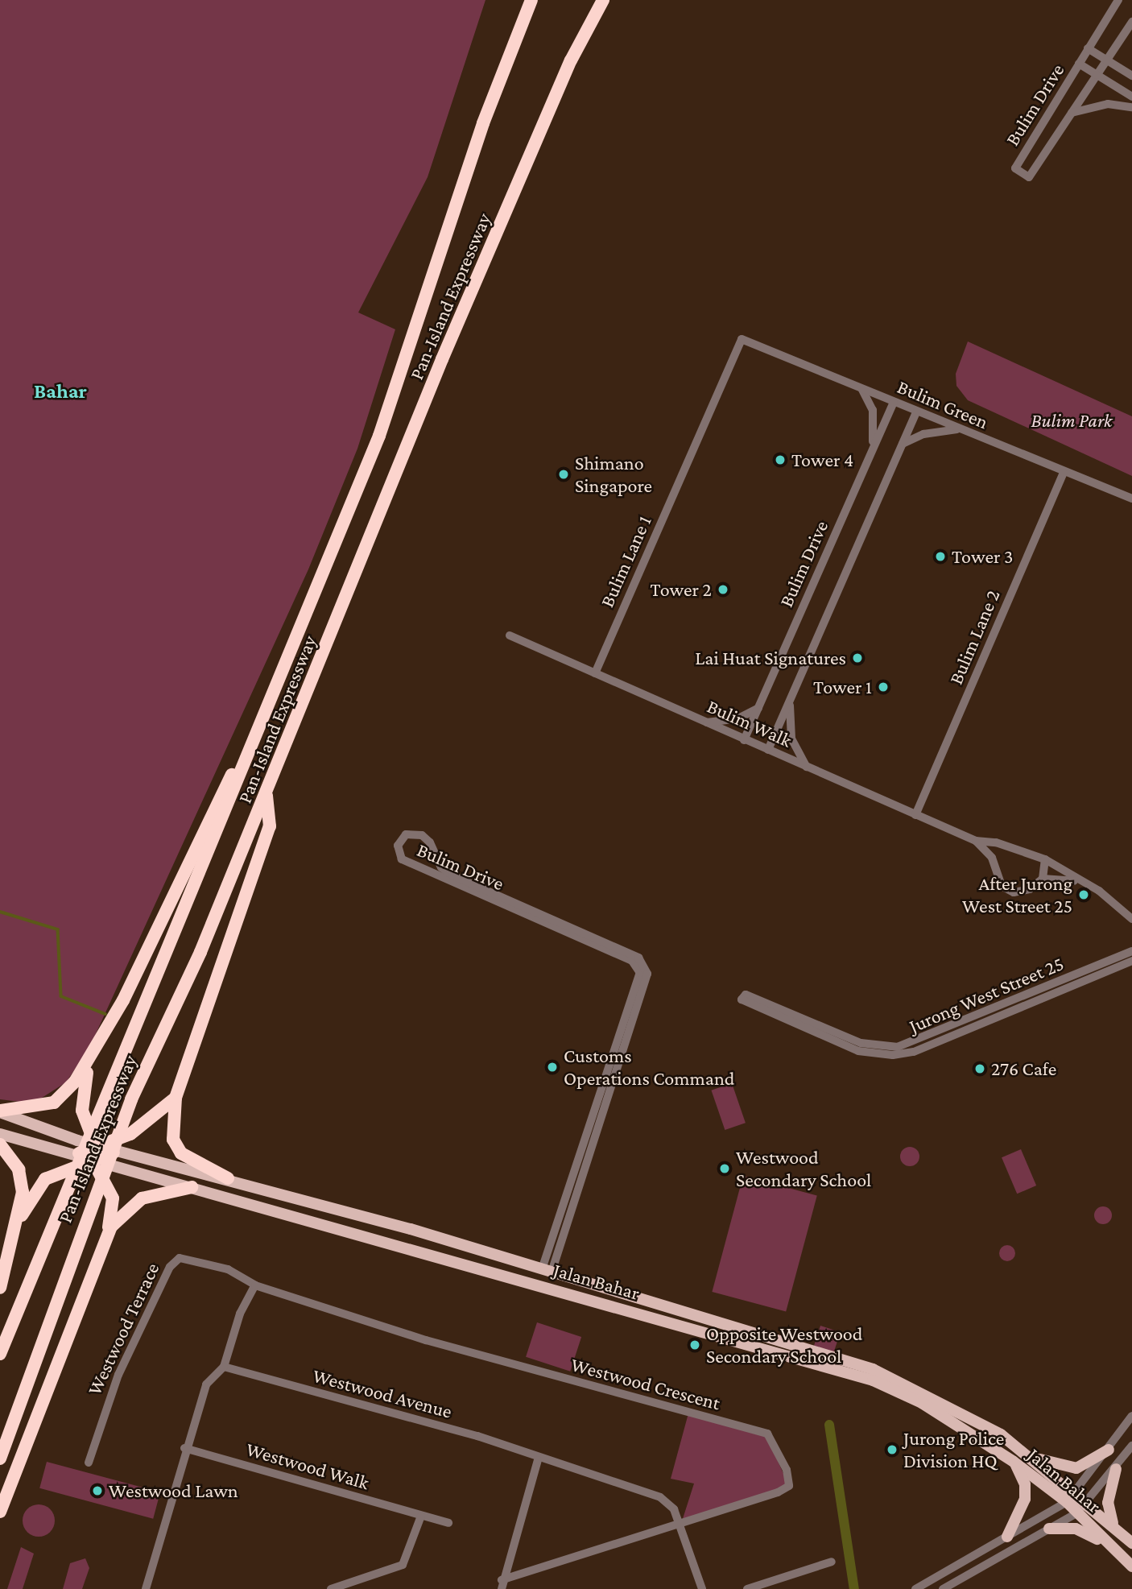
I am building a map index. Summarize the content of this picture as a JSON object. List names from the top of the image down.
{
  "streets": {
    "highway": ["Pan-Island Expressway"],
    "main road": ["Jalan Bahar"],
    "street": [
      "Bulim Drive",
      "Bulim Green",
      "Bulim Lane 1",
      "Bulim Lane 2",
      "Bulim Walk",
      "Jurong West Street 25",
      "Westwood Terrace",
      "Westwood Crescent",
      "Westwood Avenue",
      "Westwood Walk"
    ]
  },
  "crossings": [
    ["Bulim Drive", "Bulim Green"],
    ["Bulim Drive", "Bulim Walk"],
    ["Bulim Drive", "Jalan Bahar"],
    ["Bulim Green", "Bulim Lane 1"],
    ["Bulim Green", "Bulim Lane 2"],
    ["Bulim Lane 1", "Bulim Walk"],
    ["Bulim Lane 2", "Bulim Walk"],
    ["Westwood Terrace", "Westwood Crescent"],
    ["Westwood Crescent", "Westwood Avenue"]
  ],
  "districts": ["Bahar"],
  "parks": ["Bulim Park"],
  "places": [
    "Tower 4",
    "Shimano Singapore",
    "Tower 3",
    "Tower 2",
    "Lai Huat Signatures",
    "Tower 1",
    "After Jurong West Street 25",
    "Customs Operations Command",
    "276 Cafe",
    "Westwood Secondary School",
    "Opposite Westwood Secondary School",
    "Jurong Police Division HQ",
    "Westwood Lawn"
  ]
}
